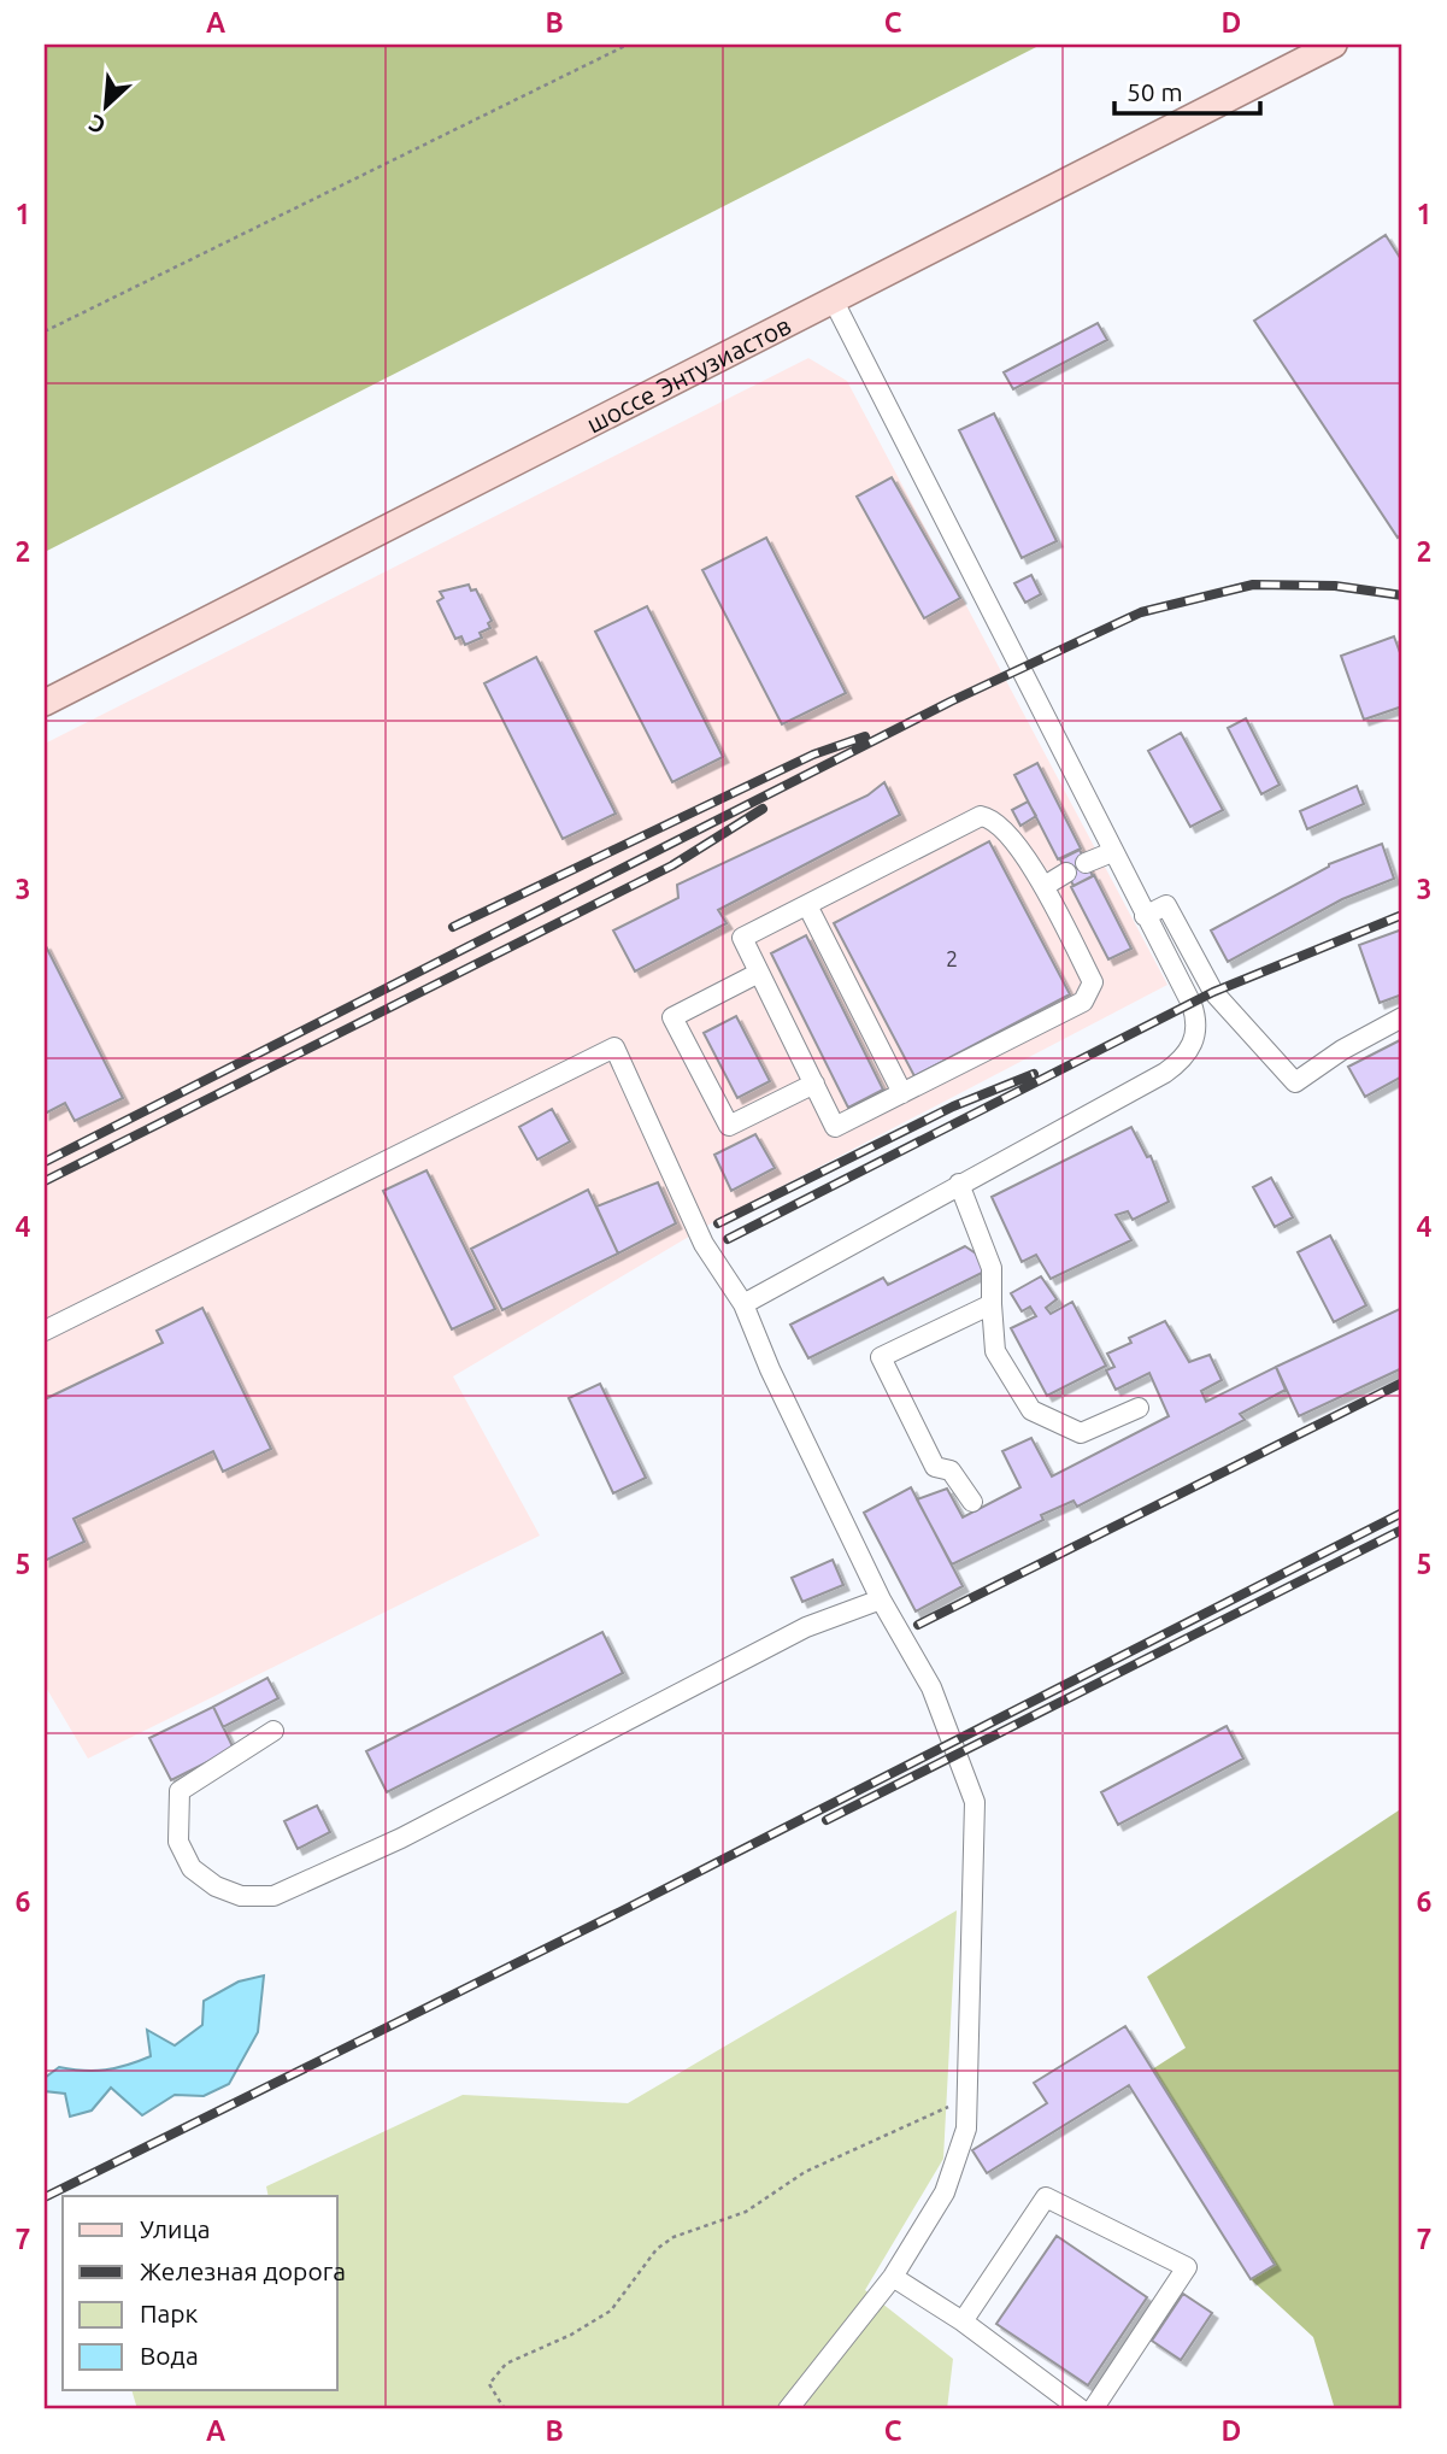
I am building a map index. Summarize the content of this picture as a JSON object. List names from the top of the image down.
{
  "streets": {
    "main road": ["шоссе Энтузиастов"]
  },
  "house_numbers": ["2"],
  "legend": [
    "Улица",
    "Железная дорога",
    "Парк",
    "Вода"
  ],
  "scale_bar": "50 m",
  "north": "bottom left",
  "grid": {
    "columns": [
      "A",
      "B",
      "C",
      "D"
    ],
    "rows": [
      "1",
      "2",
      "3",
      "4",
      "5",
      "6",
      "7"
    ]
  }
}
